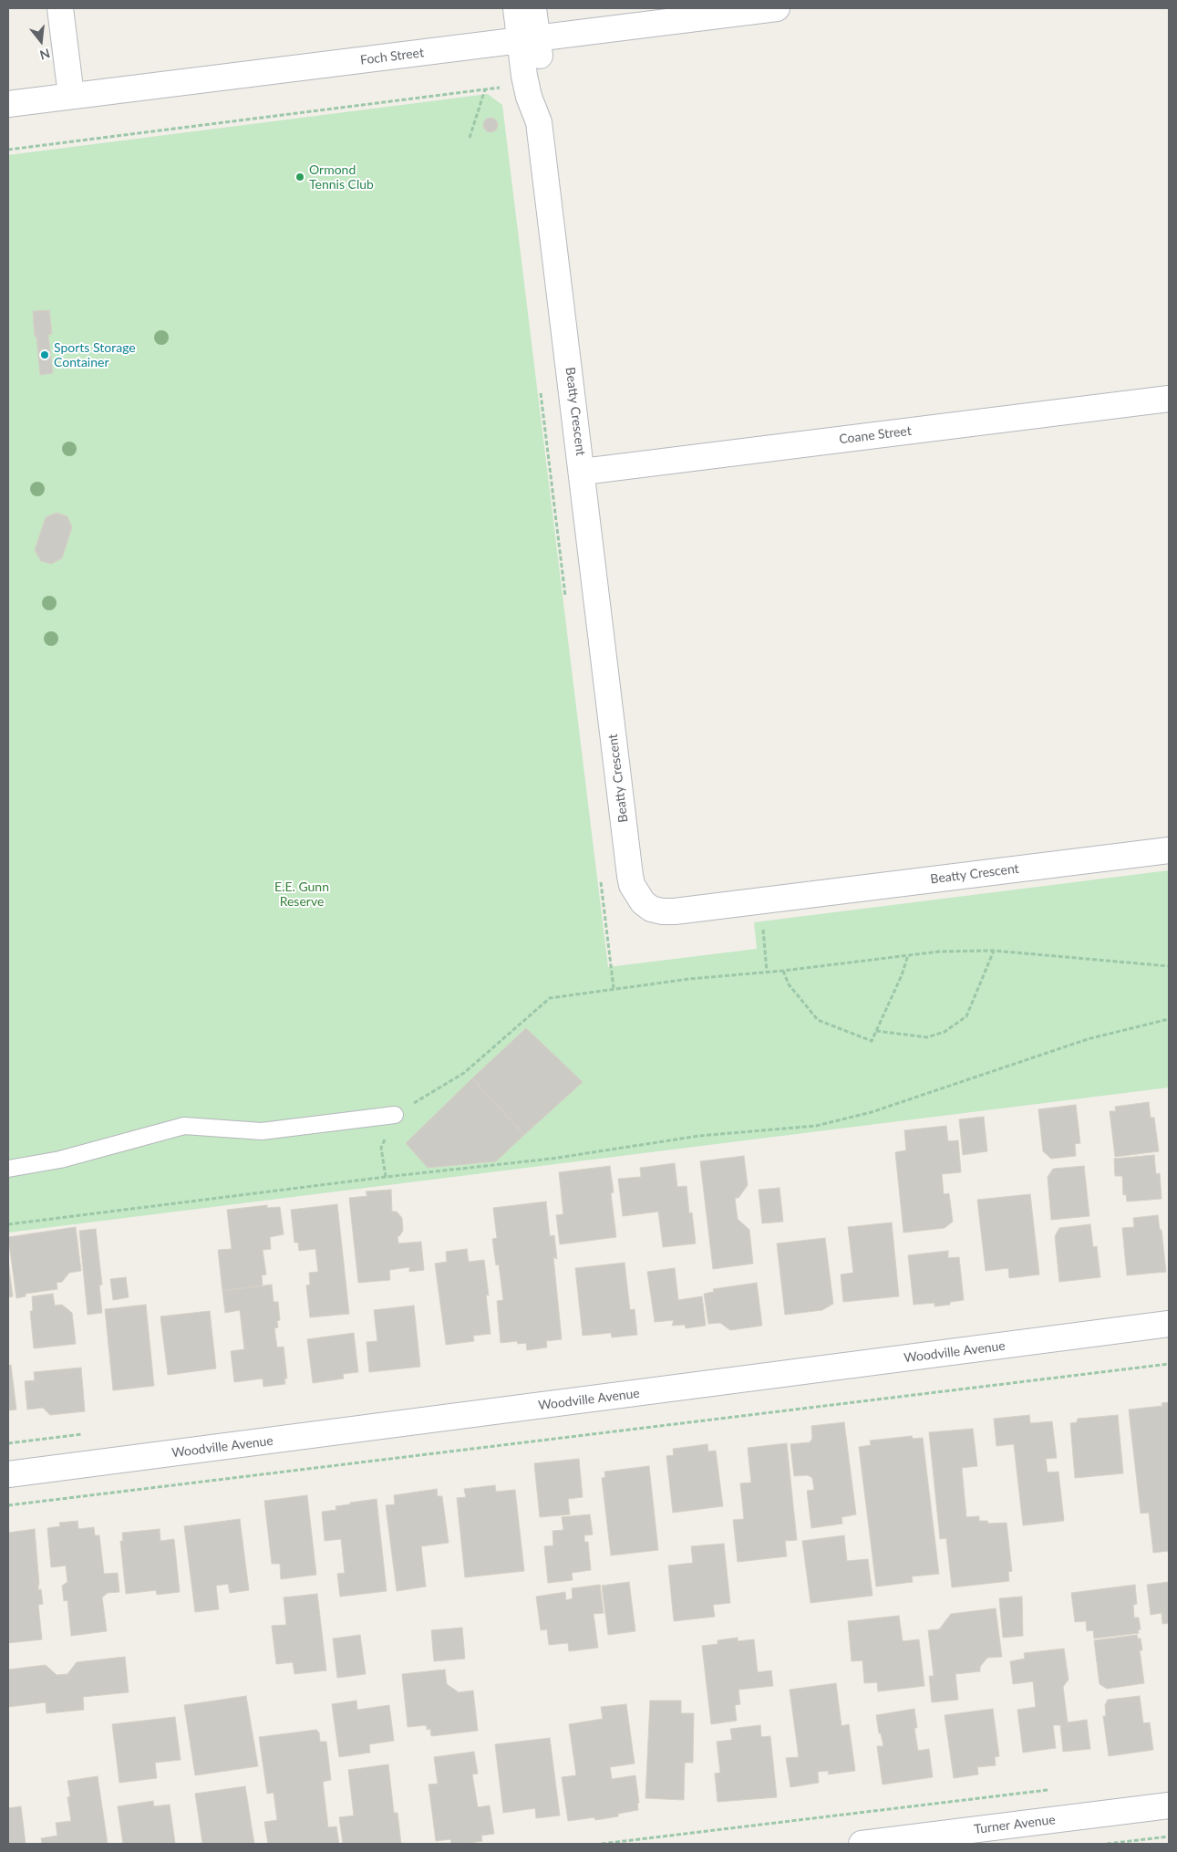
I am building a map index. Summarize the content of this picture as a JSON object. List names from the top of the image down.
{
  "streets": {
    "street": [
      "Foch Street",
      "Beatty Crescent",
      "Coane Street",
      "Woodville Avenue",
      "Turner Avenue"
    ]
  },
  "crossings": [
    ["Foch Street", "Beatty Crescent"],
    ["Beatty Crescent", "Coane Street"]
  ],
  "parks": ["E.E. Gunn Reserve"],
  "places": ["Ormond Tennis Club", "Sports Storage Container"],
  "north": "bottom"
}
